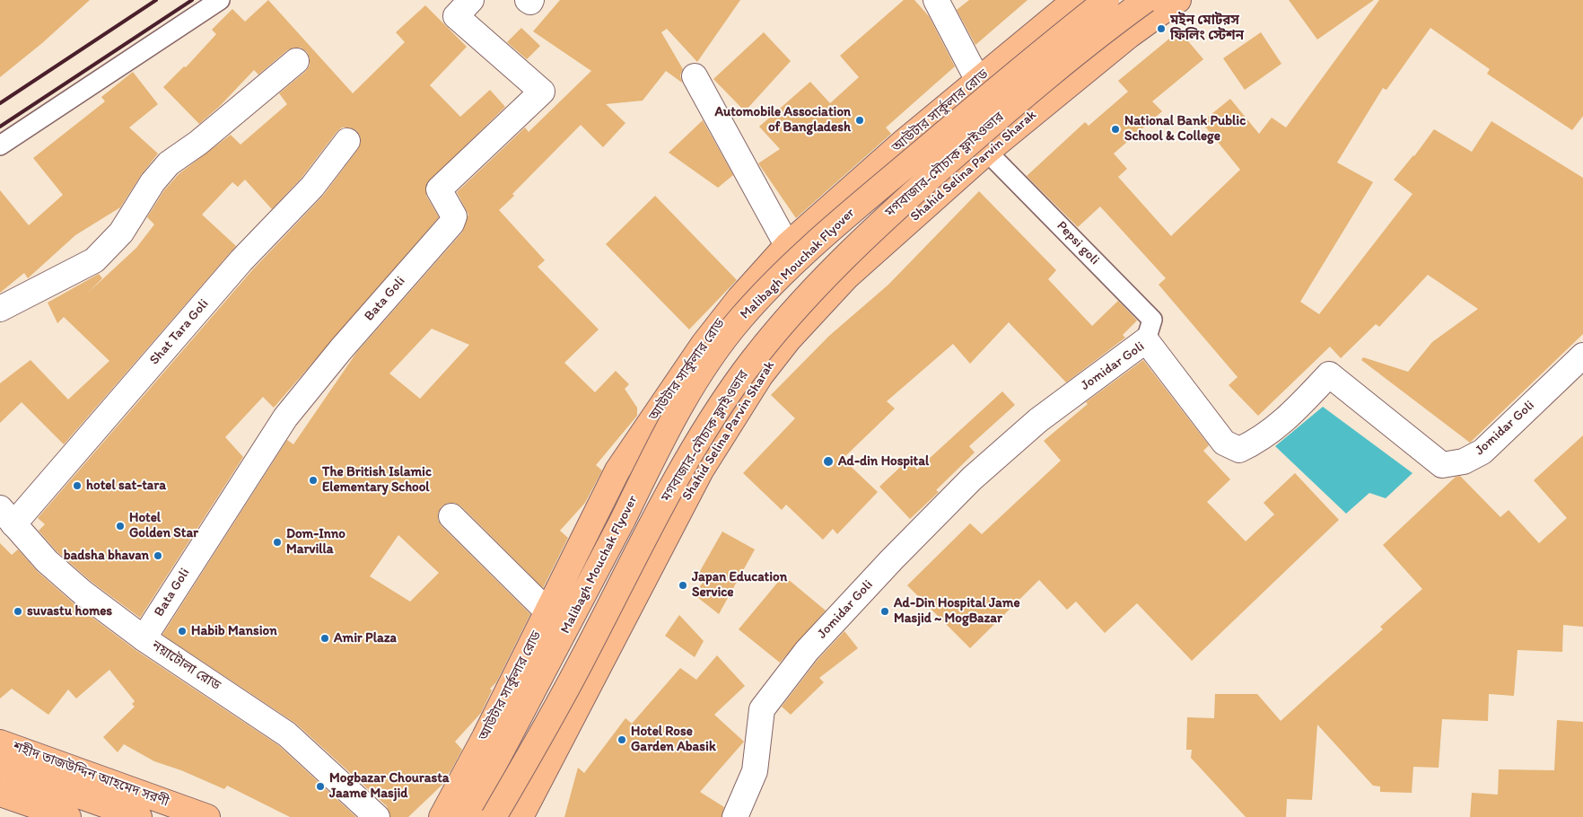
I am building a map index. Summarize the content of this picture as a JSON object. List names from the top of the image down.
{
  "streets": {
    "main road": [
      "আউটার সার্কুলার রোড",
      "মগবাজার-মৌচাক ফ্লাইওভার",
      "Shahid Selina Parvin Sharak",
      "Malibagh Mouchak Flyover",
      "শহীদ তাজউদ্দিন আহমেদ সরণী"
    ],
    "street": [
      "Pepsi goli",
      "Bata Goli",
      "Shat Tara Goli",
      "Jomidar Goli",
      "নয়াটোলা রোড"
    ]
  },
  "crossings": [
    ["Shahid Selina Parvin Sharak", "Pepsi goli"],
    ["Pepsi goli", "Jomidar Goli"],
    ["Bata Goli", "নয়াটোলা রোড"],
    ["Shat Tara Goli", "নয়াটোলা রোড"]
  ],
  "places": [
    "মইন মোটরস ফিলিং স্টেশন",
    "Automobile Association of Bangladesh",
    "National Bank Public School & College",
    "Ad-din Hospital",
    "The British Islamic Elementary School",
    "hotel sat-tara",
    "Hotel Golden Star",
    "Dom-Inno Marvilla",
    "badsha bhavan",
    "Japan Education Service",
    "suvastu homes",
    "Ad-Din Hospital Jame Masjid ~ MogBazar",
    "Habib Mansion",
    "Amir Plaza",
    "Hotel Rose Garden Abasik",
    "Mogbazar Chourasta Jaame Masjid"
  ]
}
